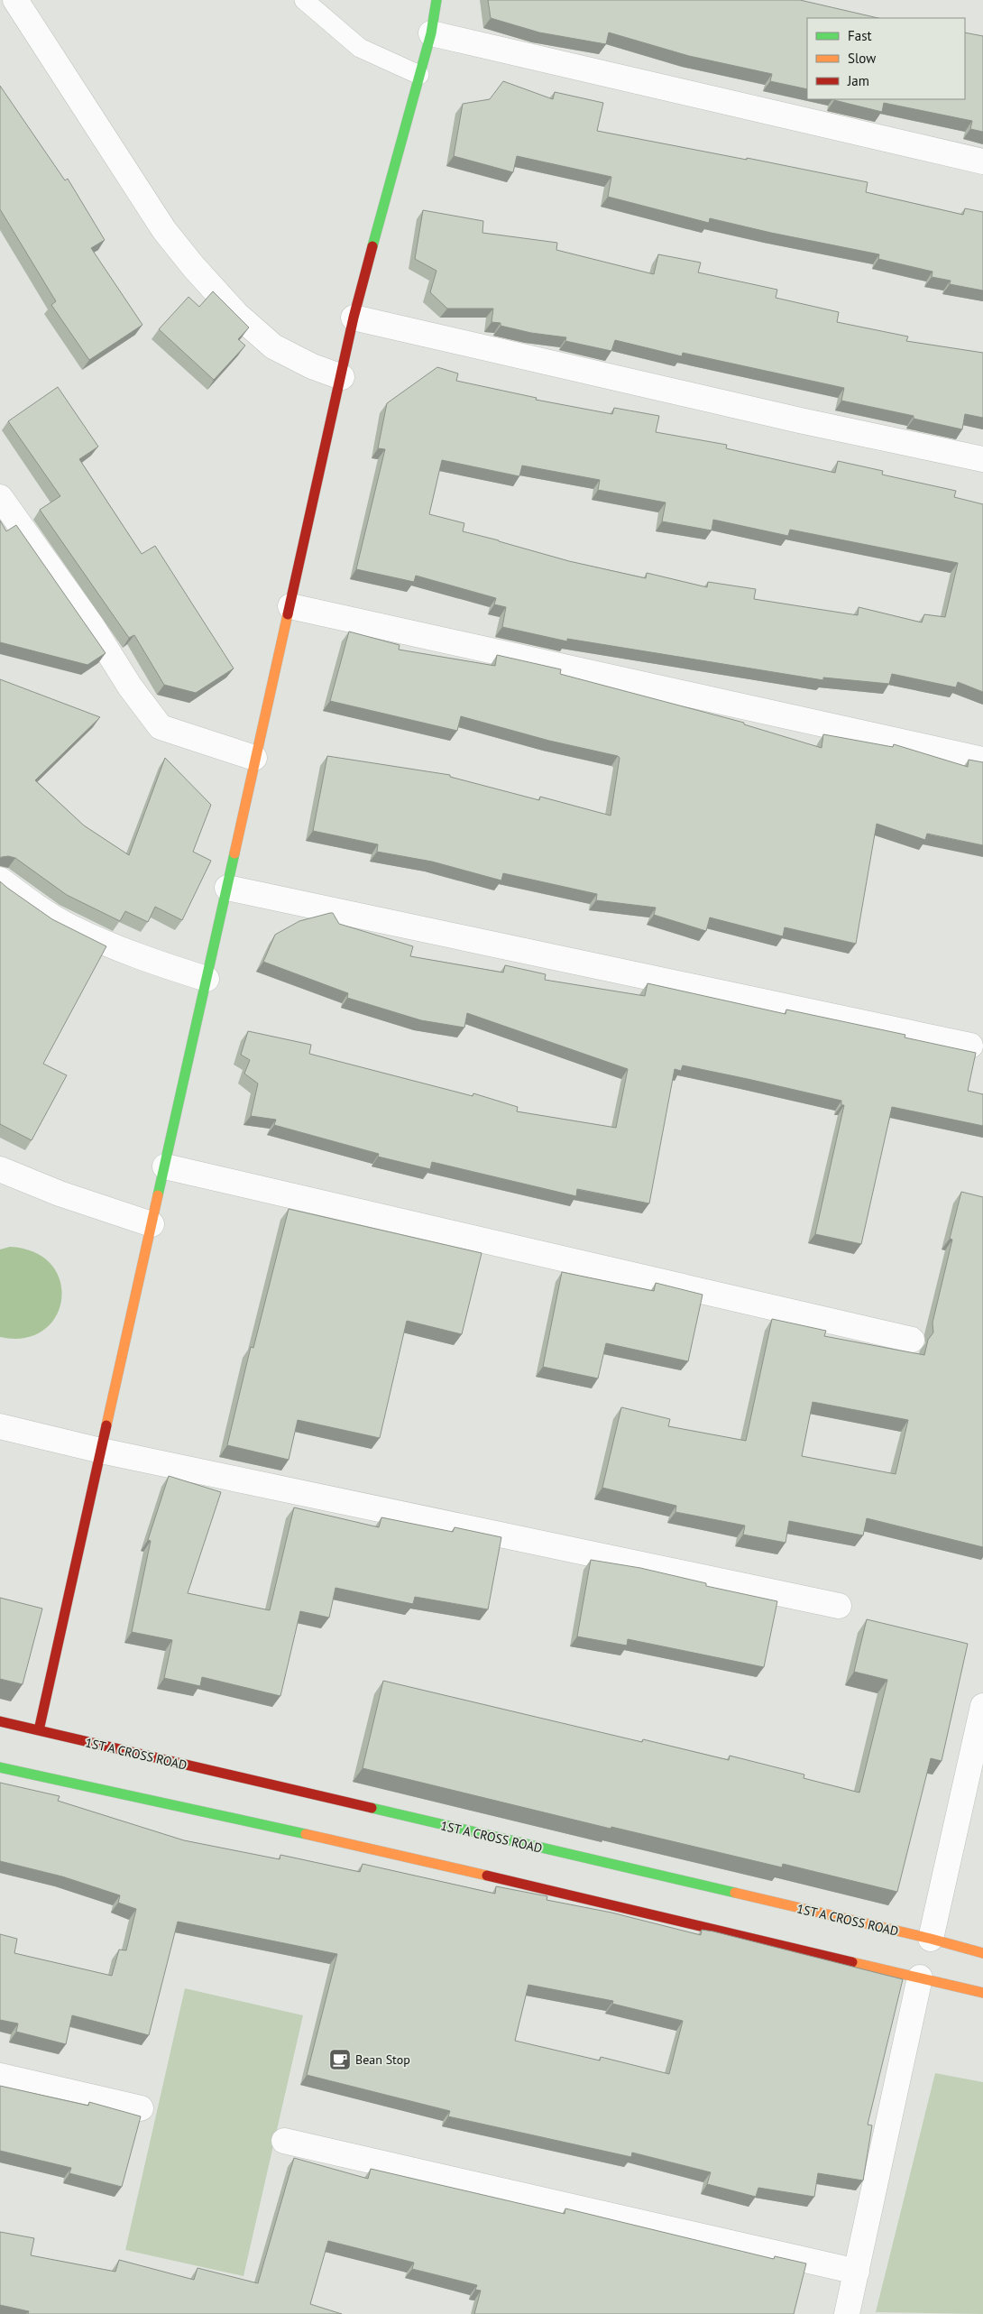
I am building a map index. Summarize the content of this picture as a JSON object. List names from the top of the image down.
{
  "streets": {
    "street": ["1ST A CROSS ROAD"]
  },
  "places": {
    "cafe": ["Bean Stop"]
  },
  "legend": ["Fast", "Slow", "Jam"]
}
